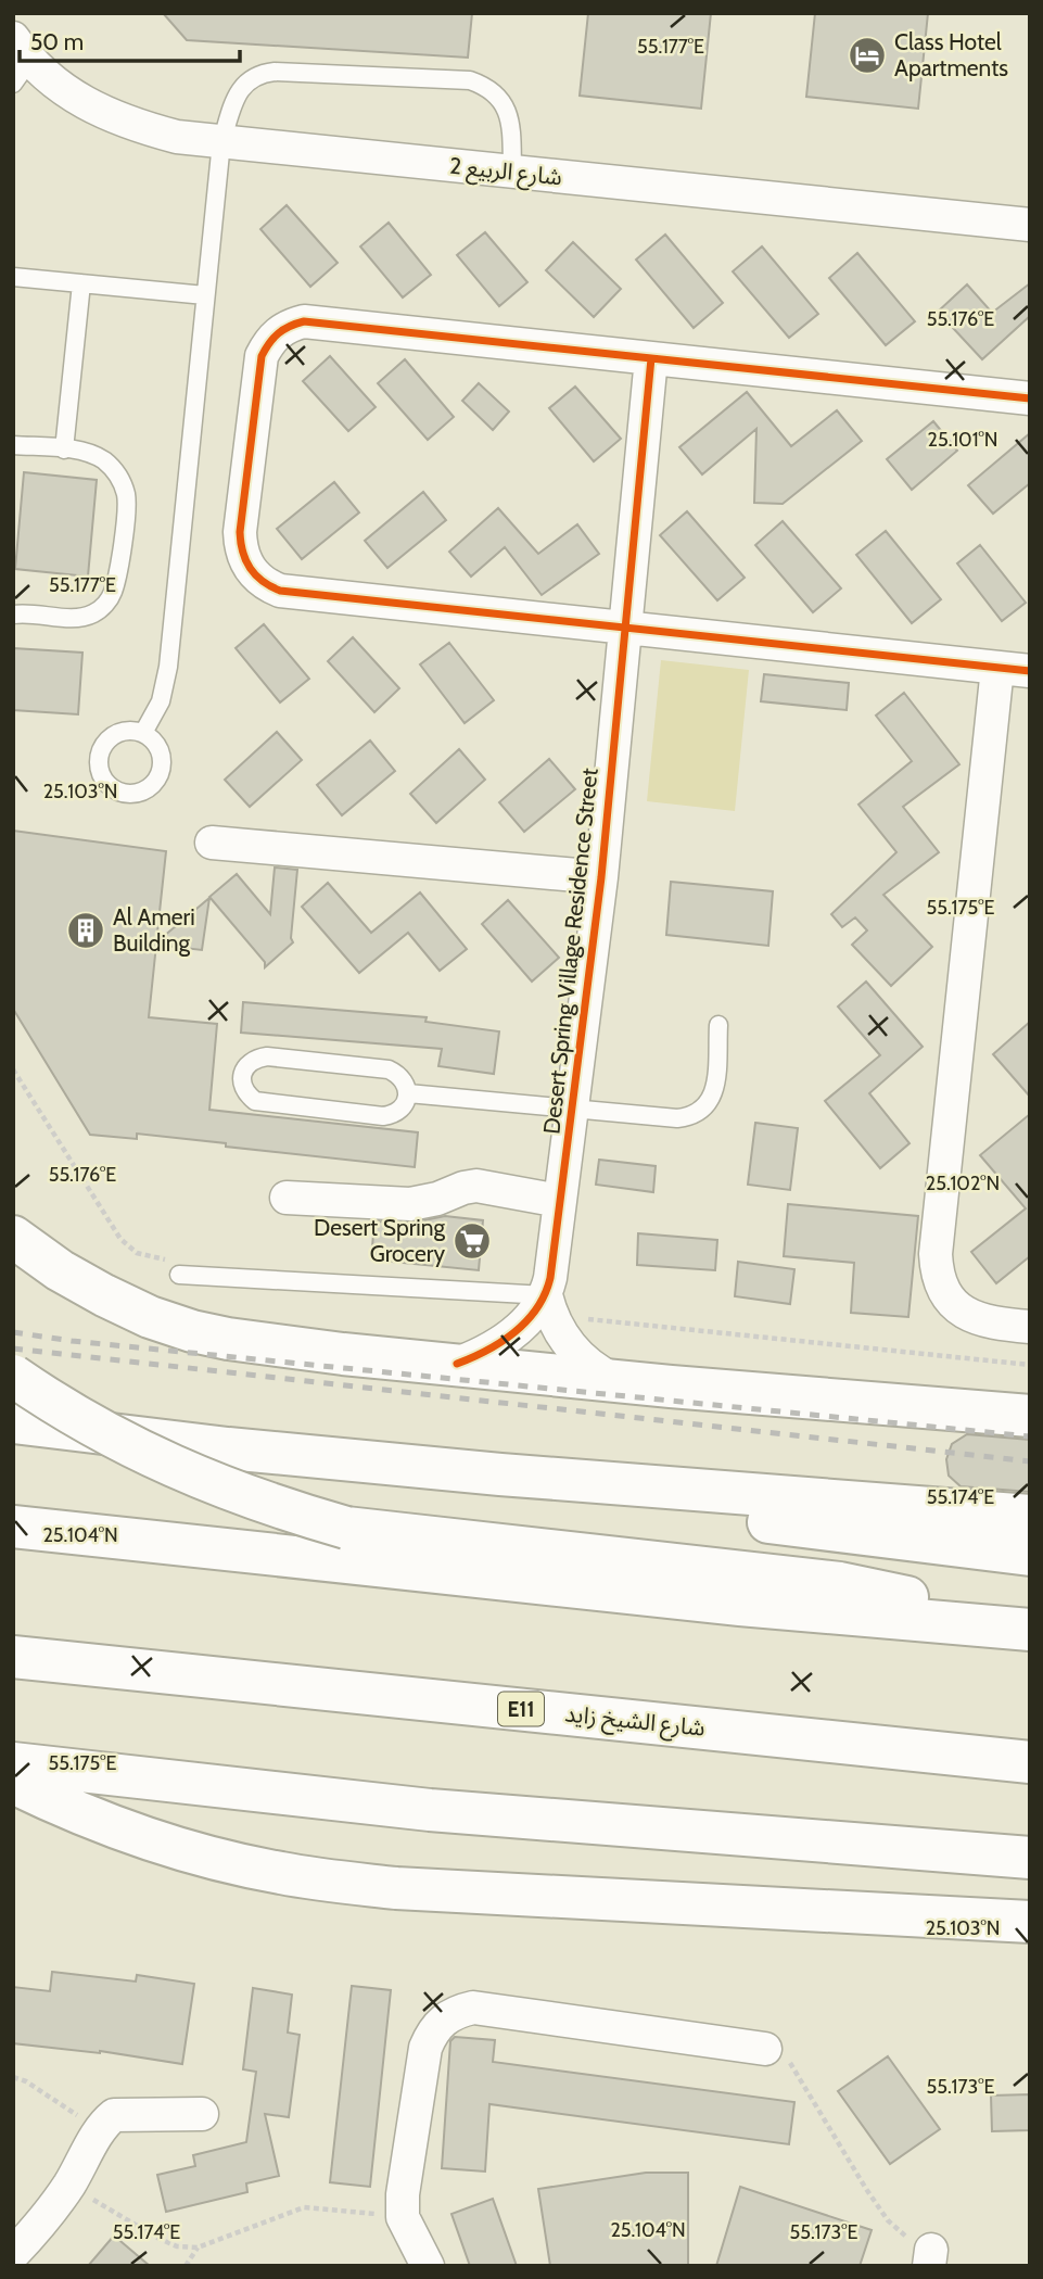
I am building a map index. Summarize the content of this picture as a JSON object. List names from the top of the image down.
{
  "streets": {
    "main road": ["E11", "شارع الشيخ زايد"],
    "street": ["شارع الربيع 2", "Desert Spring Village Residence Street"]
  },
  "places": {
    "hotel": ["Class Hotel Apartments"],
    "building": ["Al Ameri Building"],
    "supermarket": ["Desert Spring Grocery"]
  },
  "scale_bar": "50 m",
  "coordinates": [
    "55.177°E",
    "55.176°E",
    "25.101°N",
    "25.103°N",
    "55.175°E",
    "25.102°N",
    "55.174°E",
    "25.104°N",
    "55.173°E"
  ]
}
